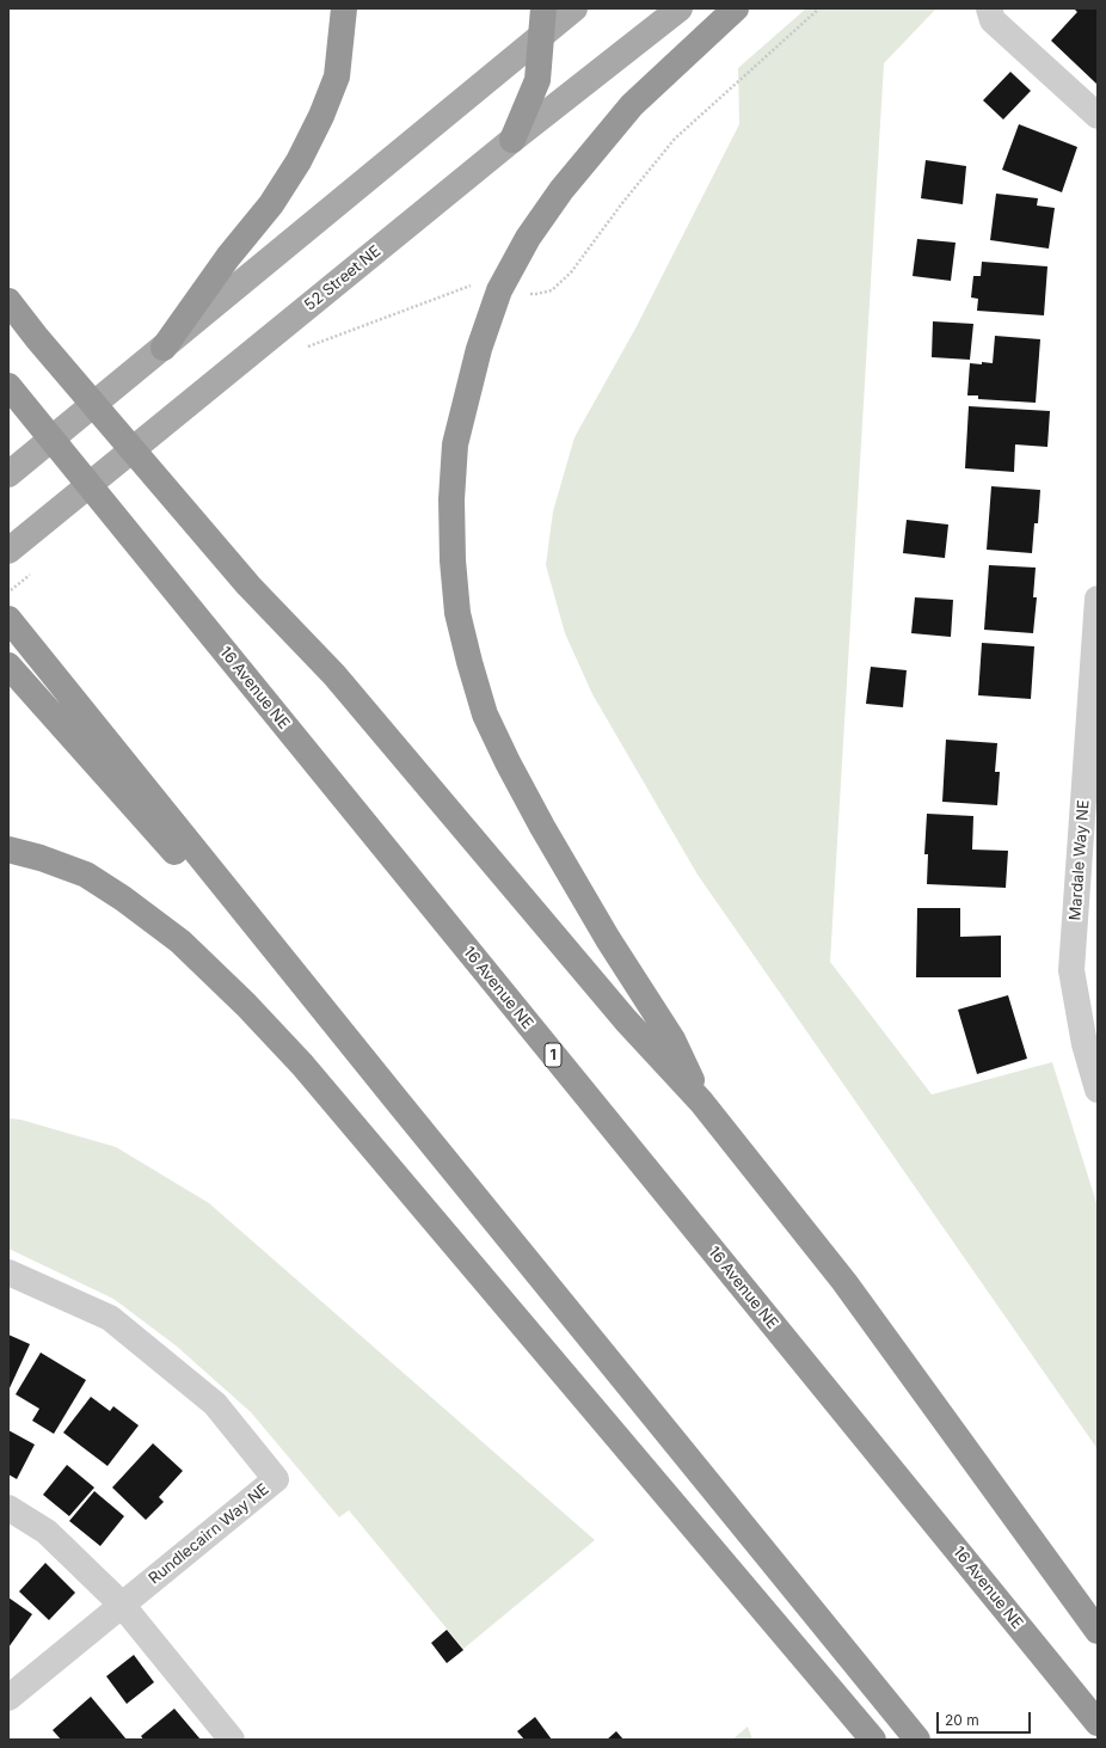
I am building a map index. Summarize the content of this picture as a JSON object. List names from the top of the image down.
{
  "streets": {
    "highway": ["16 Avenue NE", "1"],
    "main road": ["52 Street NE"],
    "street": ["Mardale Way NE", "Rundlecairn Way NE"]
  },
  "scale_bar": "20 m"
}
